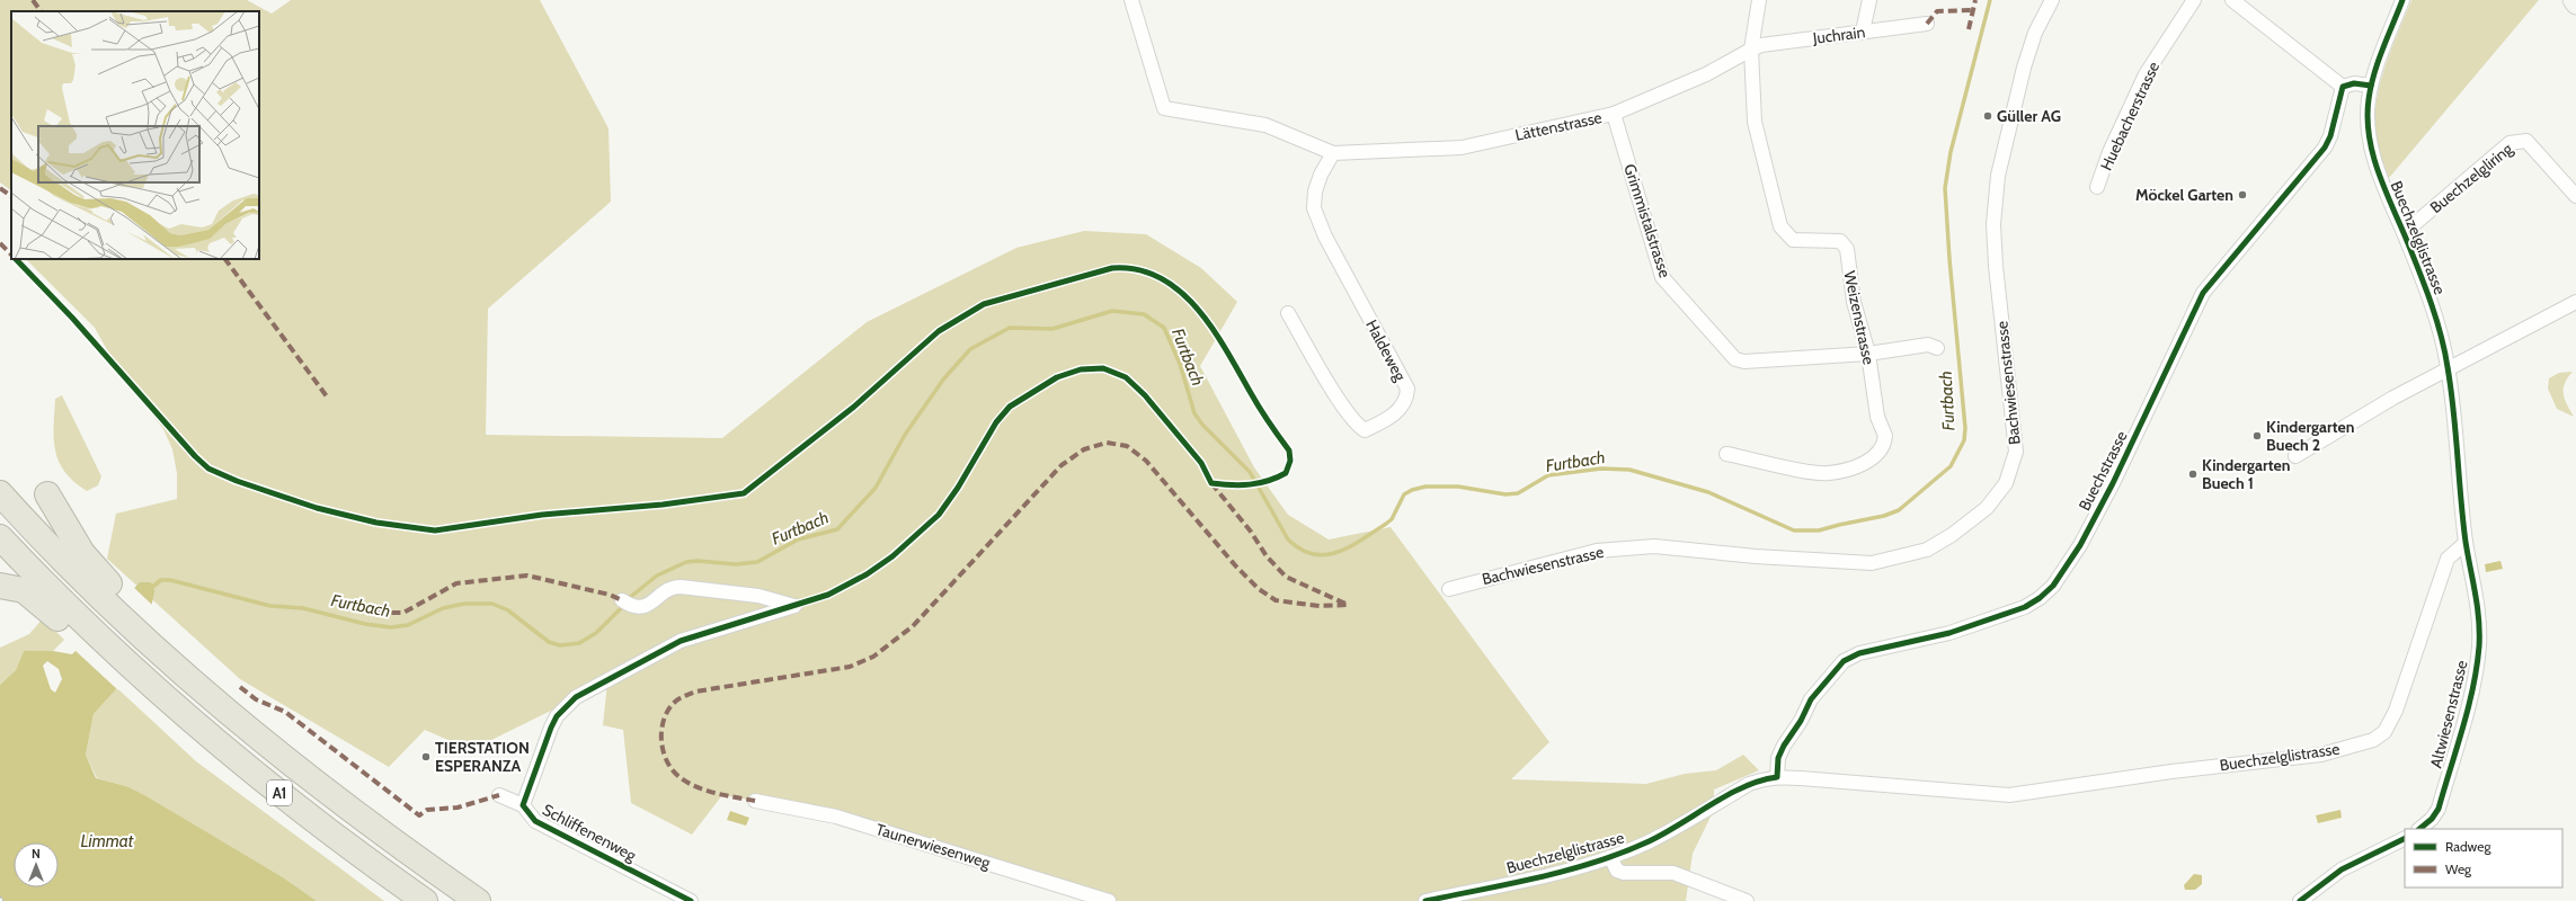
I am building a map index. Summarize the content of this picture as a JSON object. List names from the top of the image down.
{
  "streets": {
    "highway": ["A1"],
    "street": [
      "Juchrain",
      "Huebacherstrasse",
      "Lättenstrasse",
      "Buechzelgliring",
      "Grimmistalstrasse",
      "Buechzelglistrasse",
      "Weizenstrasse",
      "Haldeweg",
      "Bachwiesenstrasse",
      "Buechstrasse",
      "Altwiesenstrasse",
      "Schliffenenweg",
      "Taunerwiesenweg"
    ]
  },
  "crossings": [
    ["Juchrain", "Lättenstrasse"],
    ["Juchrain", "Weizenstrasse"],
    ["Lättenstrasse", "Grimmistalstrasse"],
    ["Lättenstrasse", "Weizenstrasse"],
    ["Lättenstrasse", "Haldeweg"],
    ["Buechzelgliring", "Buechzelglistrasse"],
    ["Grimmistalstrasse", "Weizenstrasse"],
    ["Buechzelglistrasse", "Buechstrasse"],
    ["Buechzelglistrasse", "Altwiesenstrasse"]
  ],
  "water": ["Furtbach", "Limmat"],
  "places": [
    "Güller AG",
    "Möckel Garten",
    "Kindergarten Buech 2",
    "Kindergarten Buech 1",
    "TIERSTATION ESPERANZA"
  ],
  "legend": ["Radweg", "Weg"],
  "north": "top"
}
